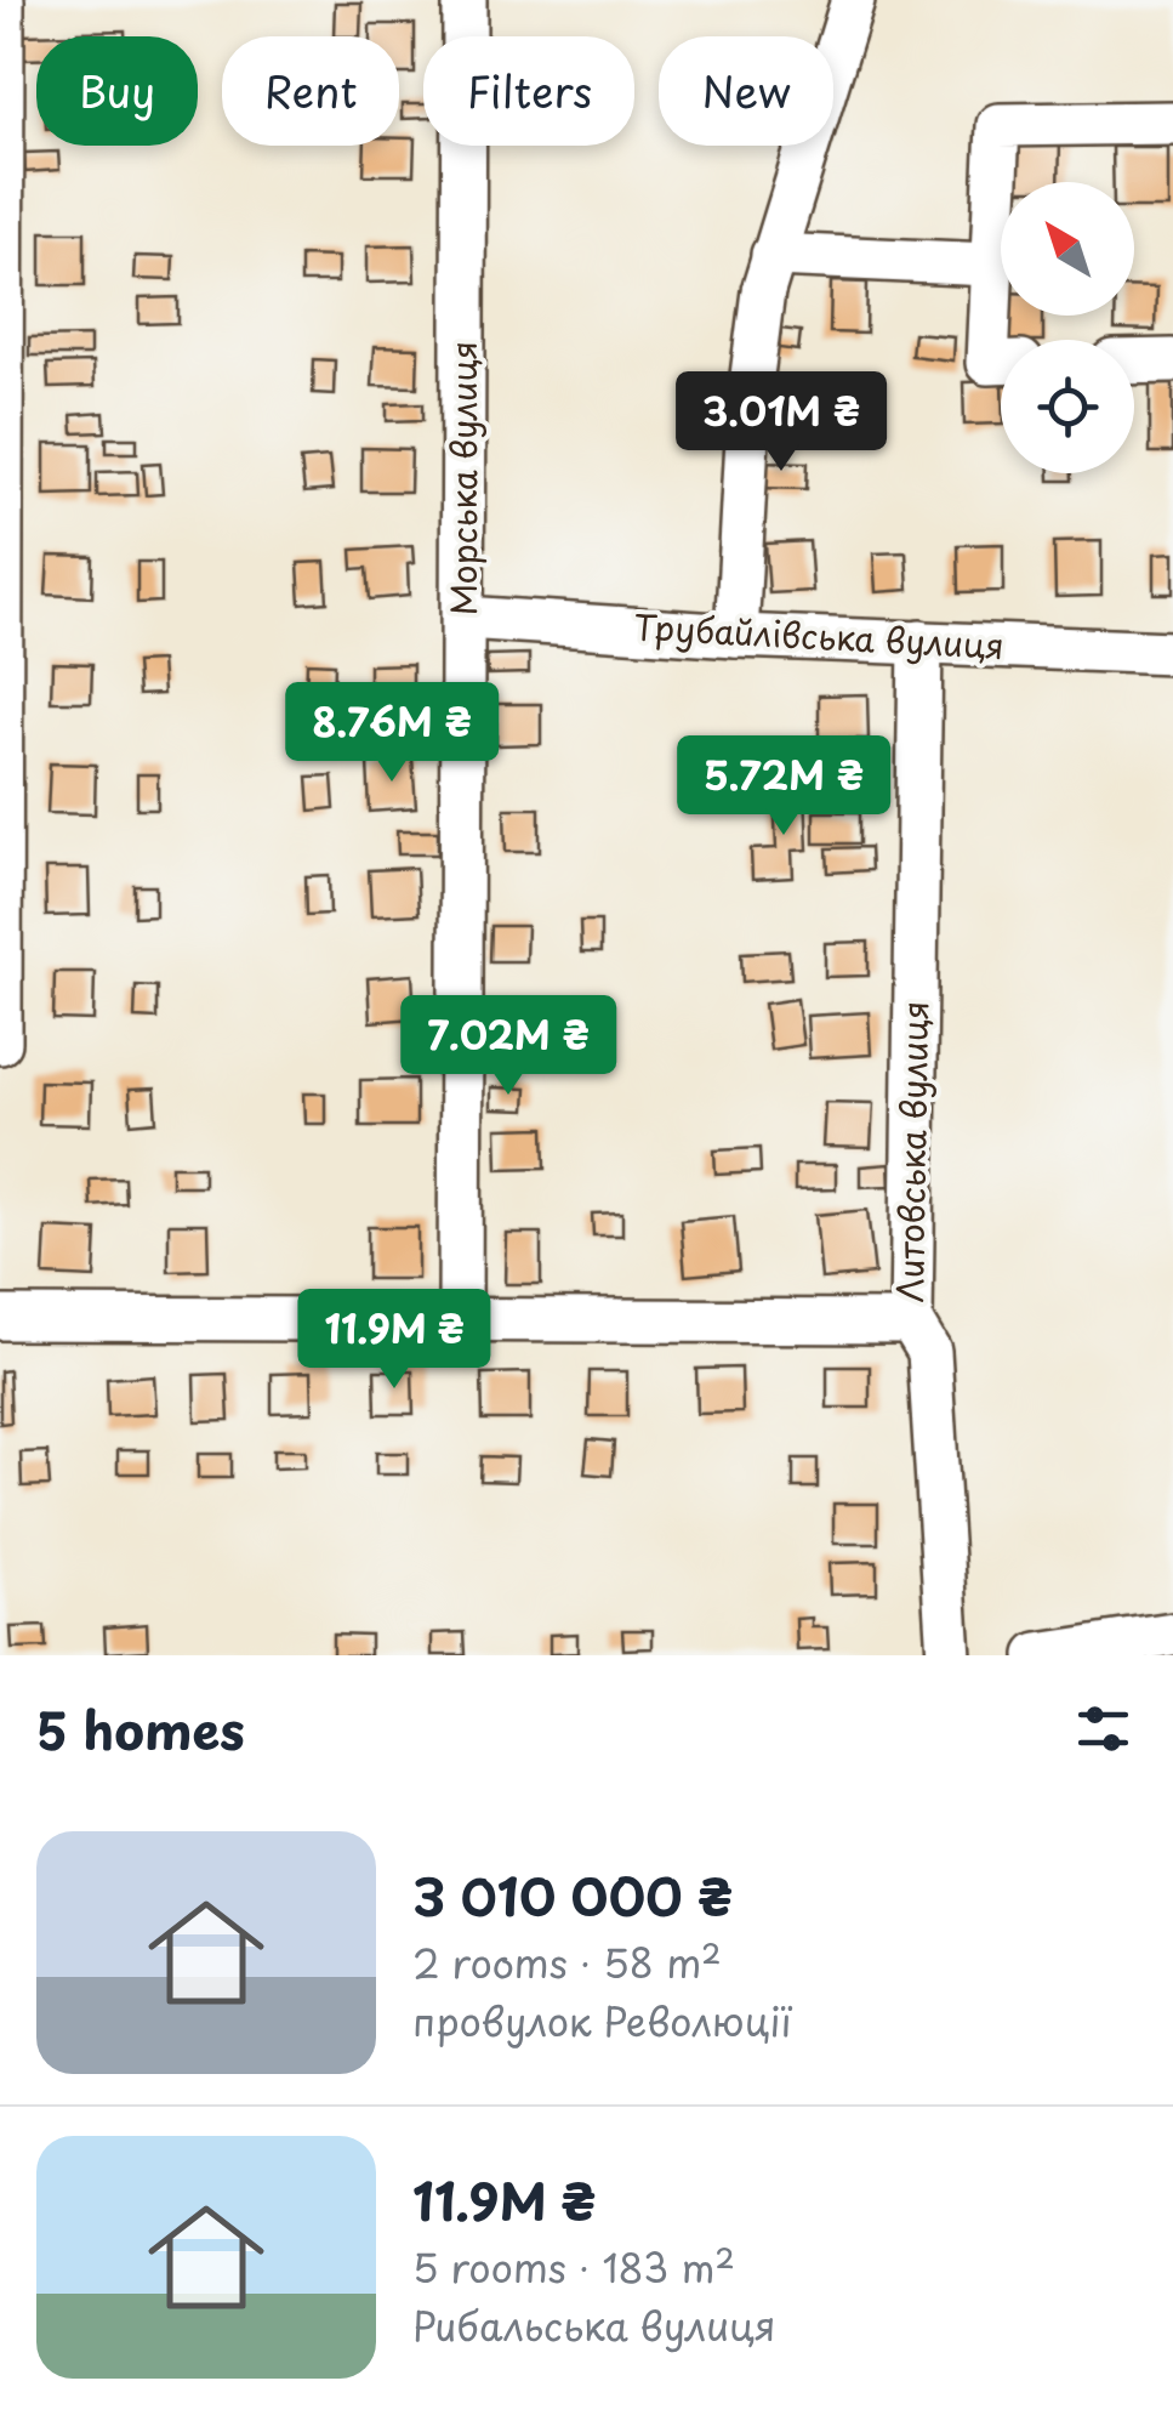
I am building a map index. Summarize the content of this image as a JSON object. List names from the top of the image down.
{
  "streets": {
    "street": ["Морська вулиця", "Трубайлівська вулиця", "Литовська вулиця"]
  },
  "crossings": [
    ["Морська вулиця", "Трубайлівська вулиця"],
    ["Трубайлівська вулиця", "Литовська вулиця"]
  ],
  "north": "top left",
  "page": {
    "chip": [
      "Buy",
      "Rent",
      "Filters",
      "New"
    ],
    "price": [
      "3.01M ₴",
      "8.76M ₴",
      "5.72M ₴",
      "7.02M ₴",
      "11.9M ₴"
    ],
    "heading": "5 homes",
    "list": [
      {
        "name": "3 010 000 ₴",
        "note": "2 rooms · 58 m² · провулок Революції"
      },
      {
        "name": "11.9M ₴",
        "note": "5 rooms · 183 m² · Рибальська вулиця"
      }
    ]
  }
}
